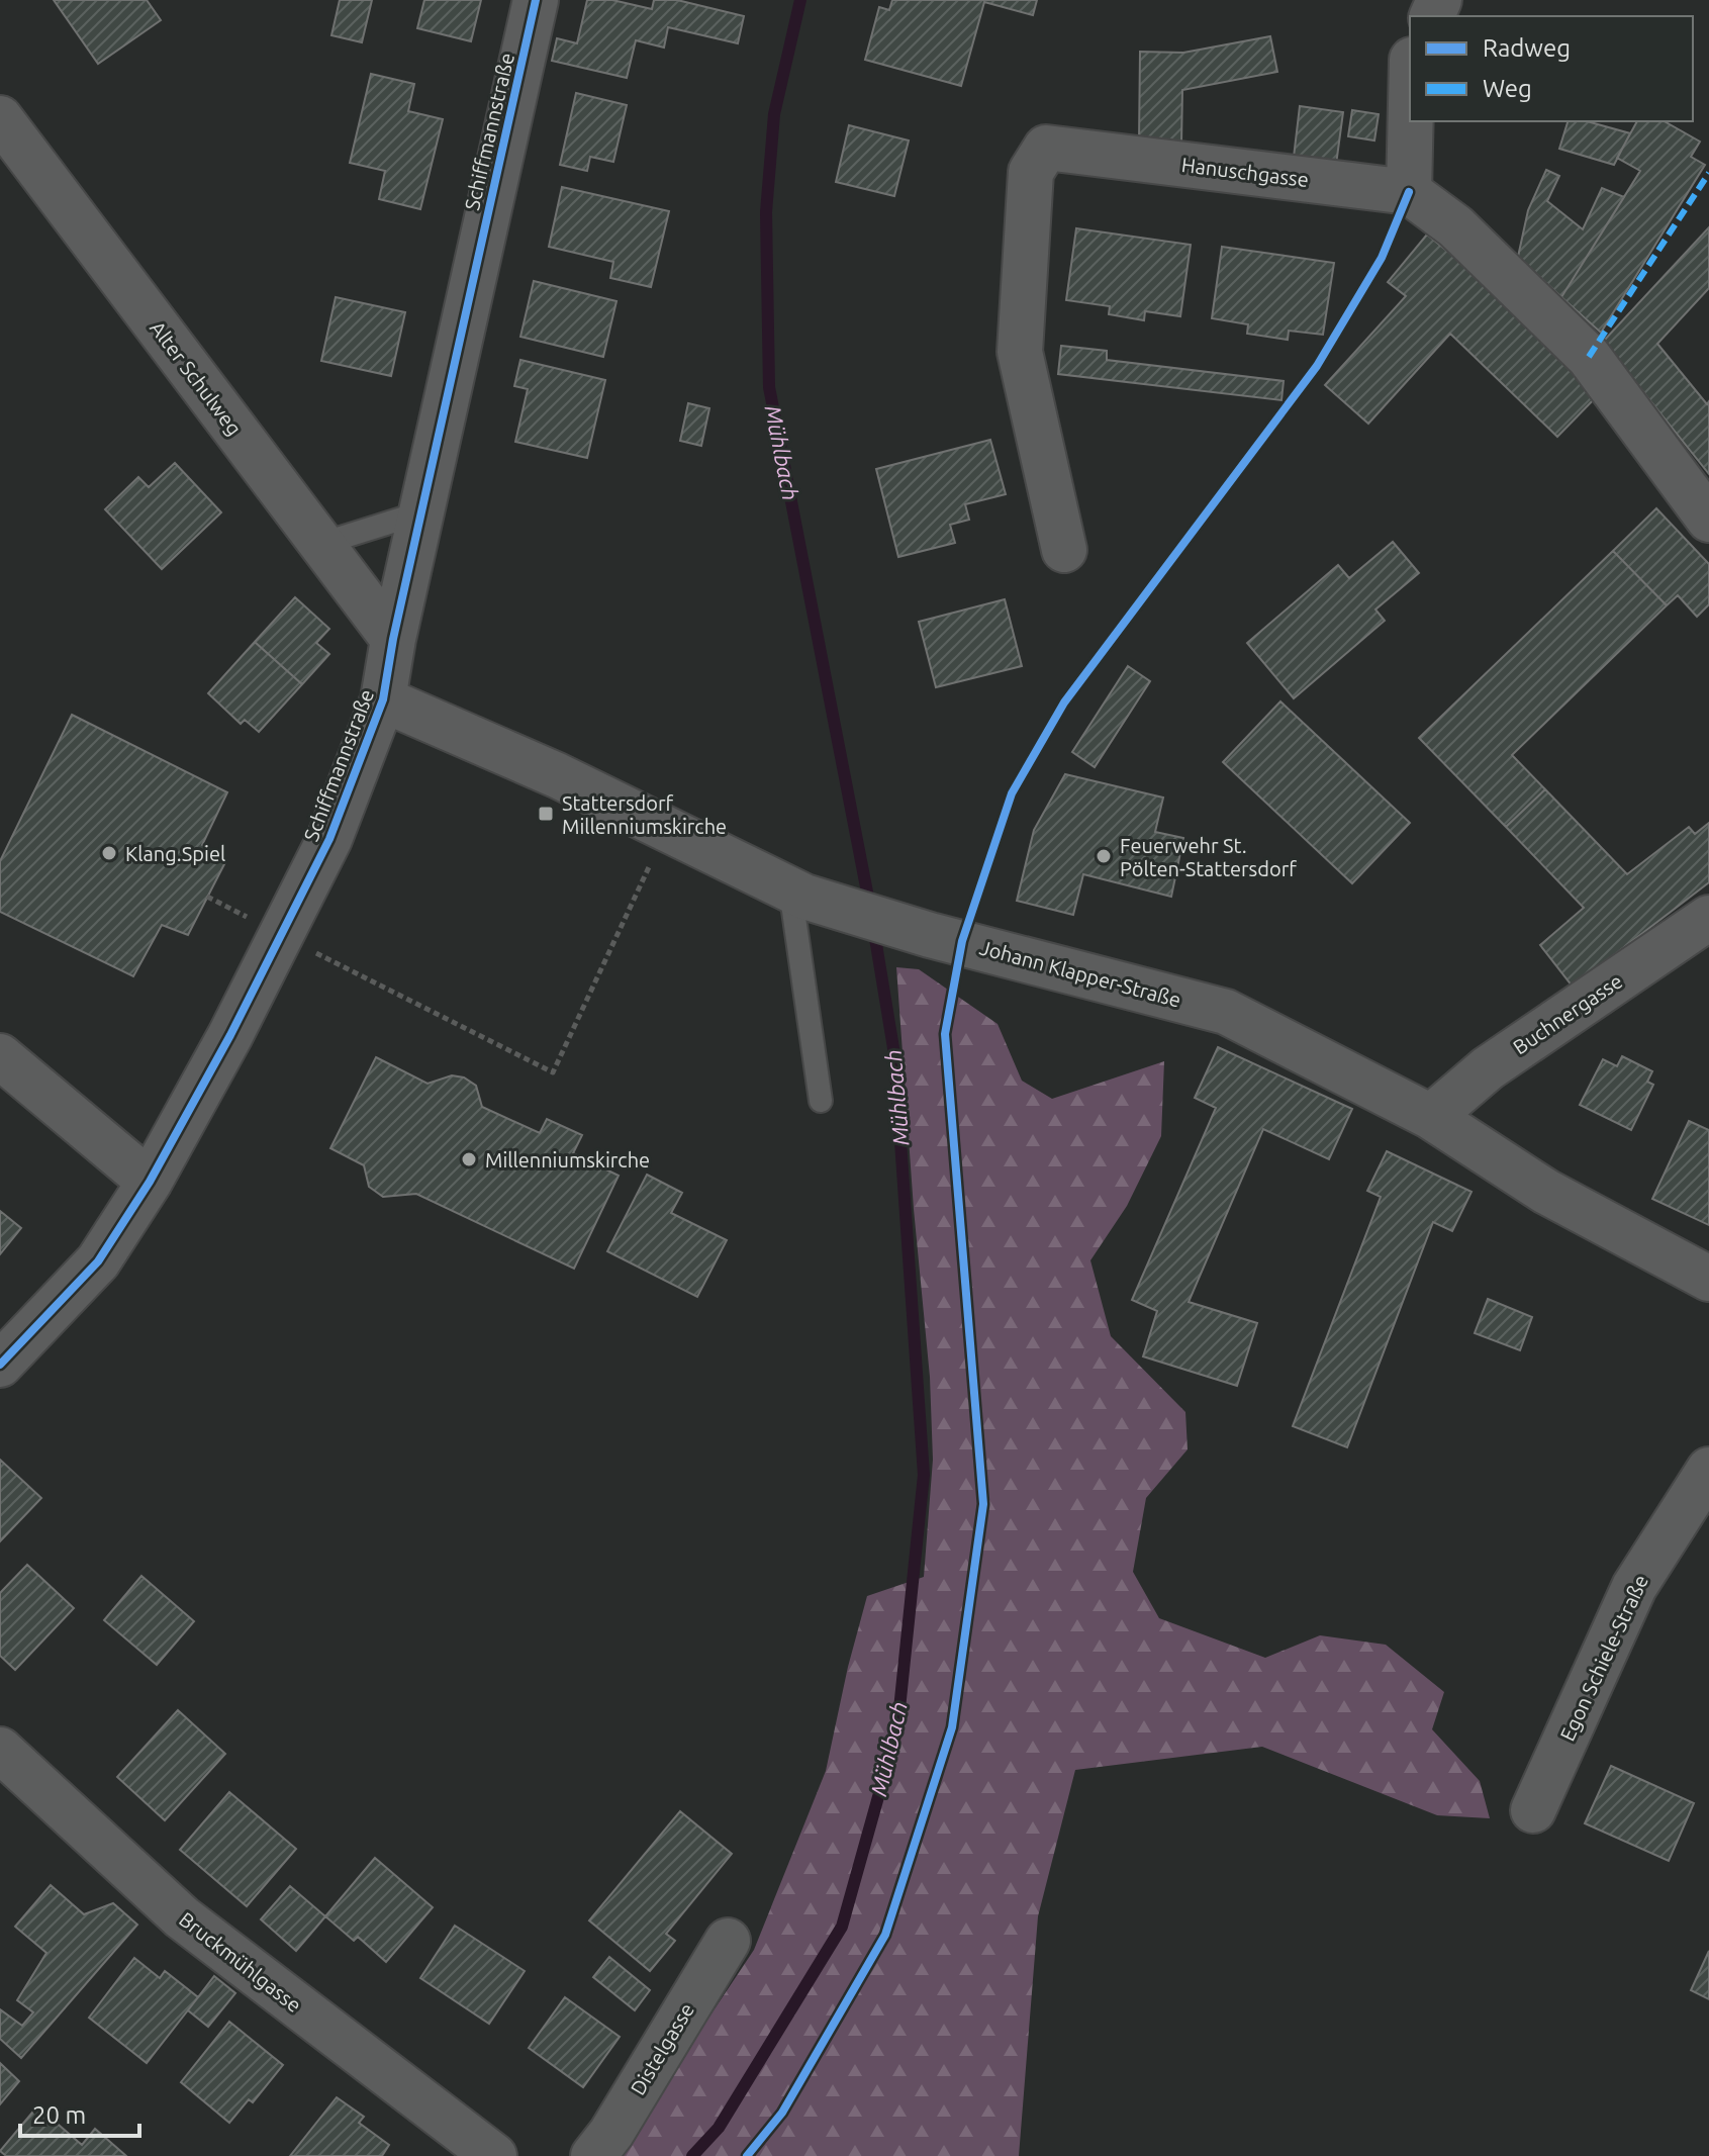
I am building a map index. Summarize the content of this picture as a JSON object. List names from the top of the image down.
{
  "streets": {
    "street": [
      "Schiffmannstraße",
      "Hanuschgasse",
      "Alter Schulweg",
      "Johann Klapper-Straße",
      "Buchnergasse",
      "Egon Schiele-Straße",
      "Bruckmühlgasse",
      "Distelgasse"
    ]
  },
  "crossings": [
    ["Schiffmannstraße", "Alter Schulweg"],
    ["Schiffmannstraße", "Johann Klapper-Straße"],
    ["Johann Klapper-Straße", "Buchnergasse"]
  ],
  "water": ["Mühlbach"],
  "places": {
    "transit": ["Stattersdorf Millenniumskirche"],
    "other": ["Klang.Spiel", "Feuerwehr St. Pölten-Stattersdorf", "Millenniumskirche"]
  },
  "legend": ["Radweg", "Weg"],
  "scale_bar": "20 m"
}
